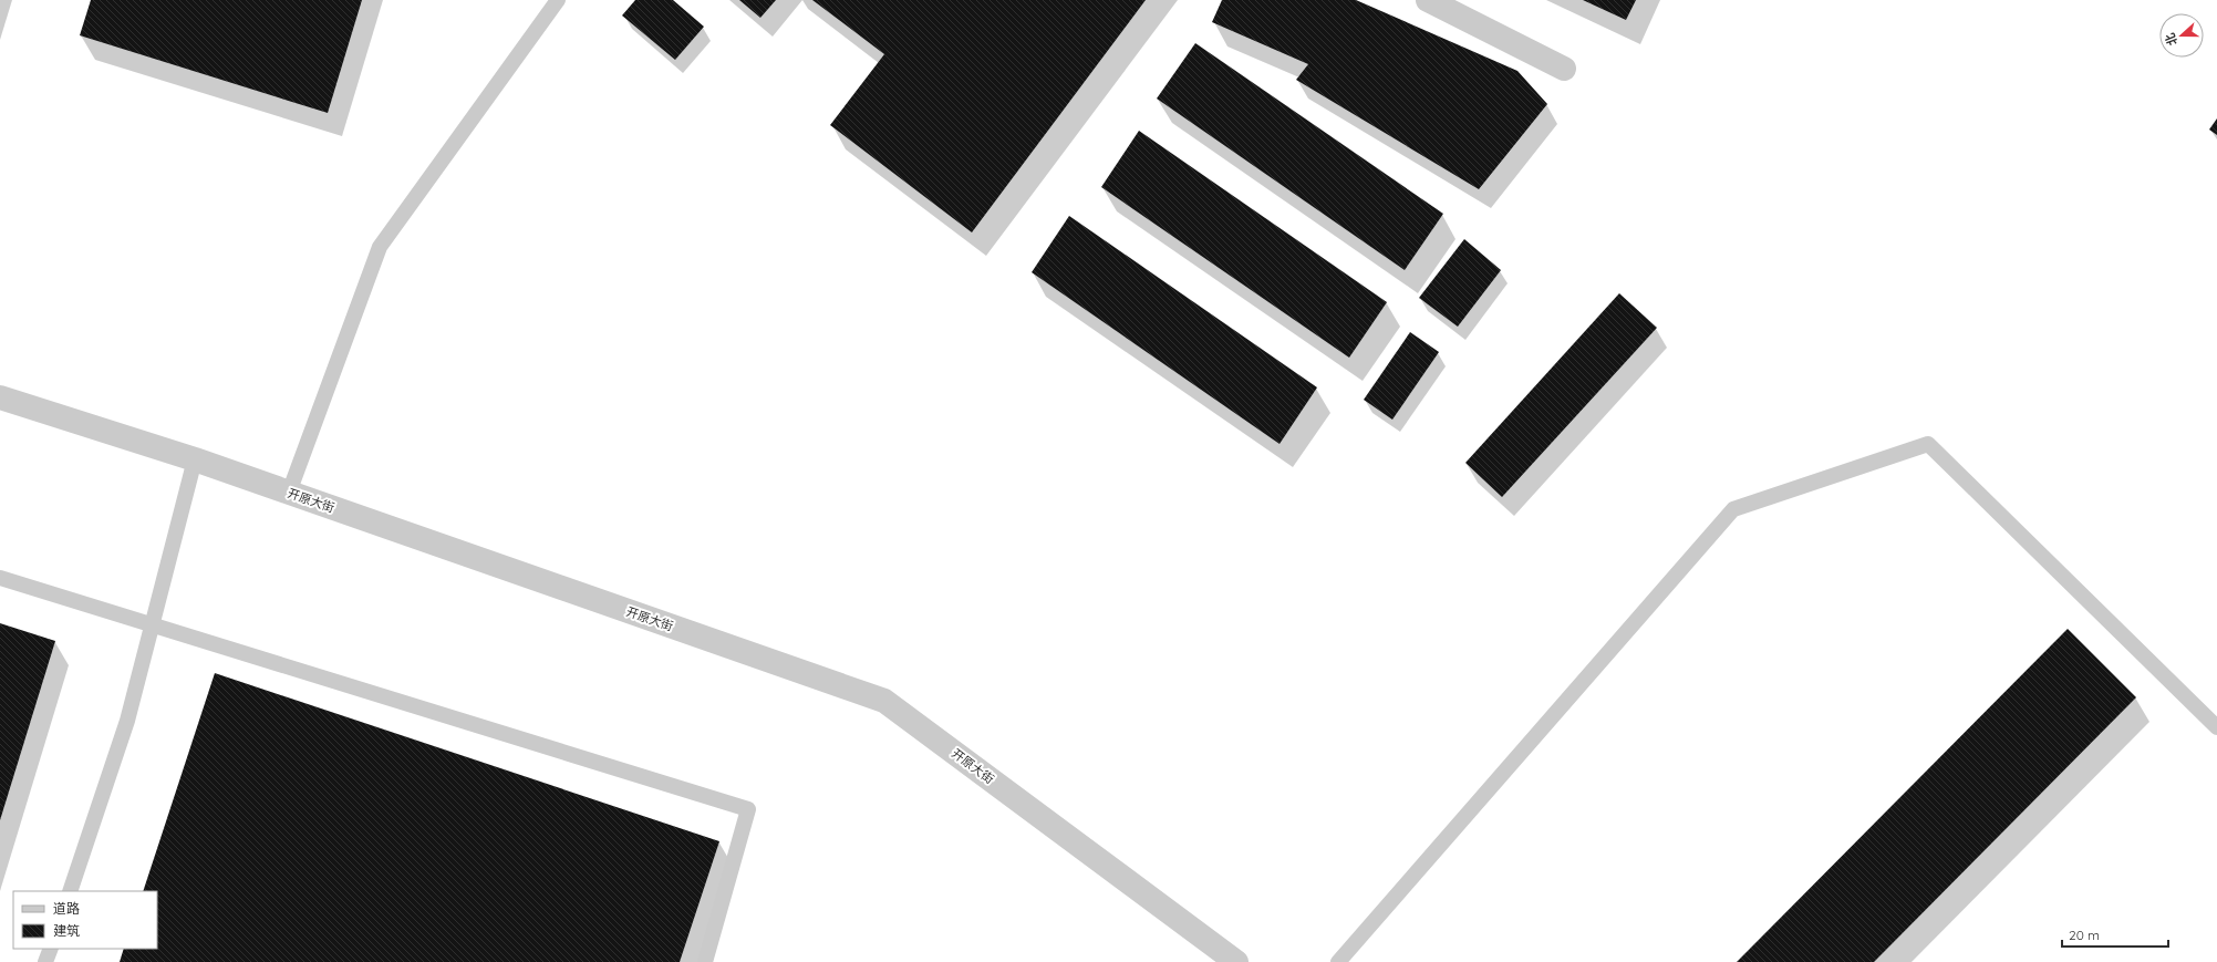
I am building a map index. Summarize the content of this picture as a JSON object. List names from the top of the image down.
{
  "streets": {
    "street": ["开原大街"]
  },
  "legend": ["道路", "建筑"],
  "scale_bar": "20 m",
  "north": "left"
}
